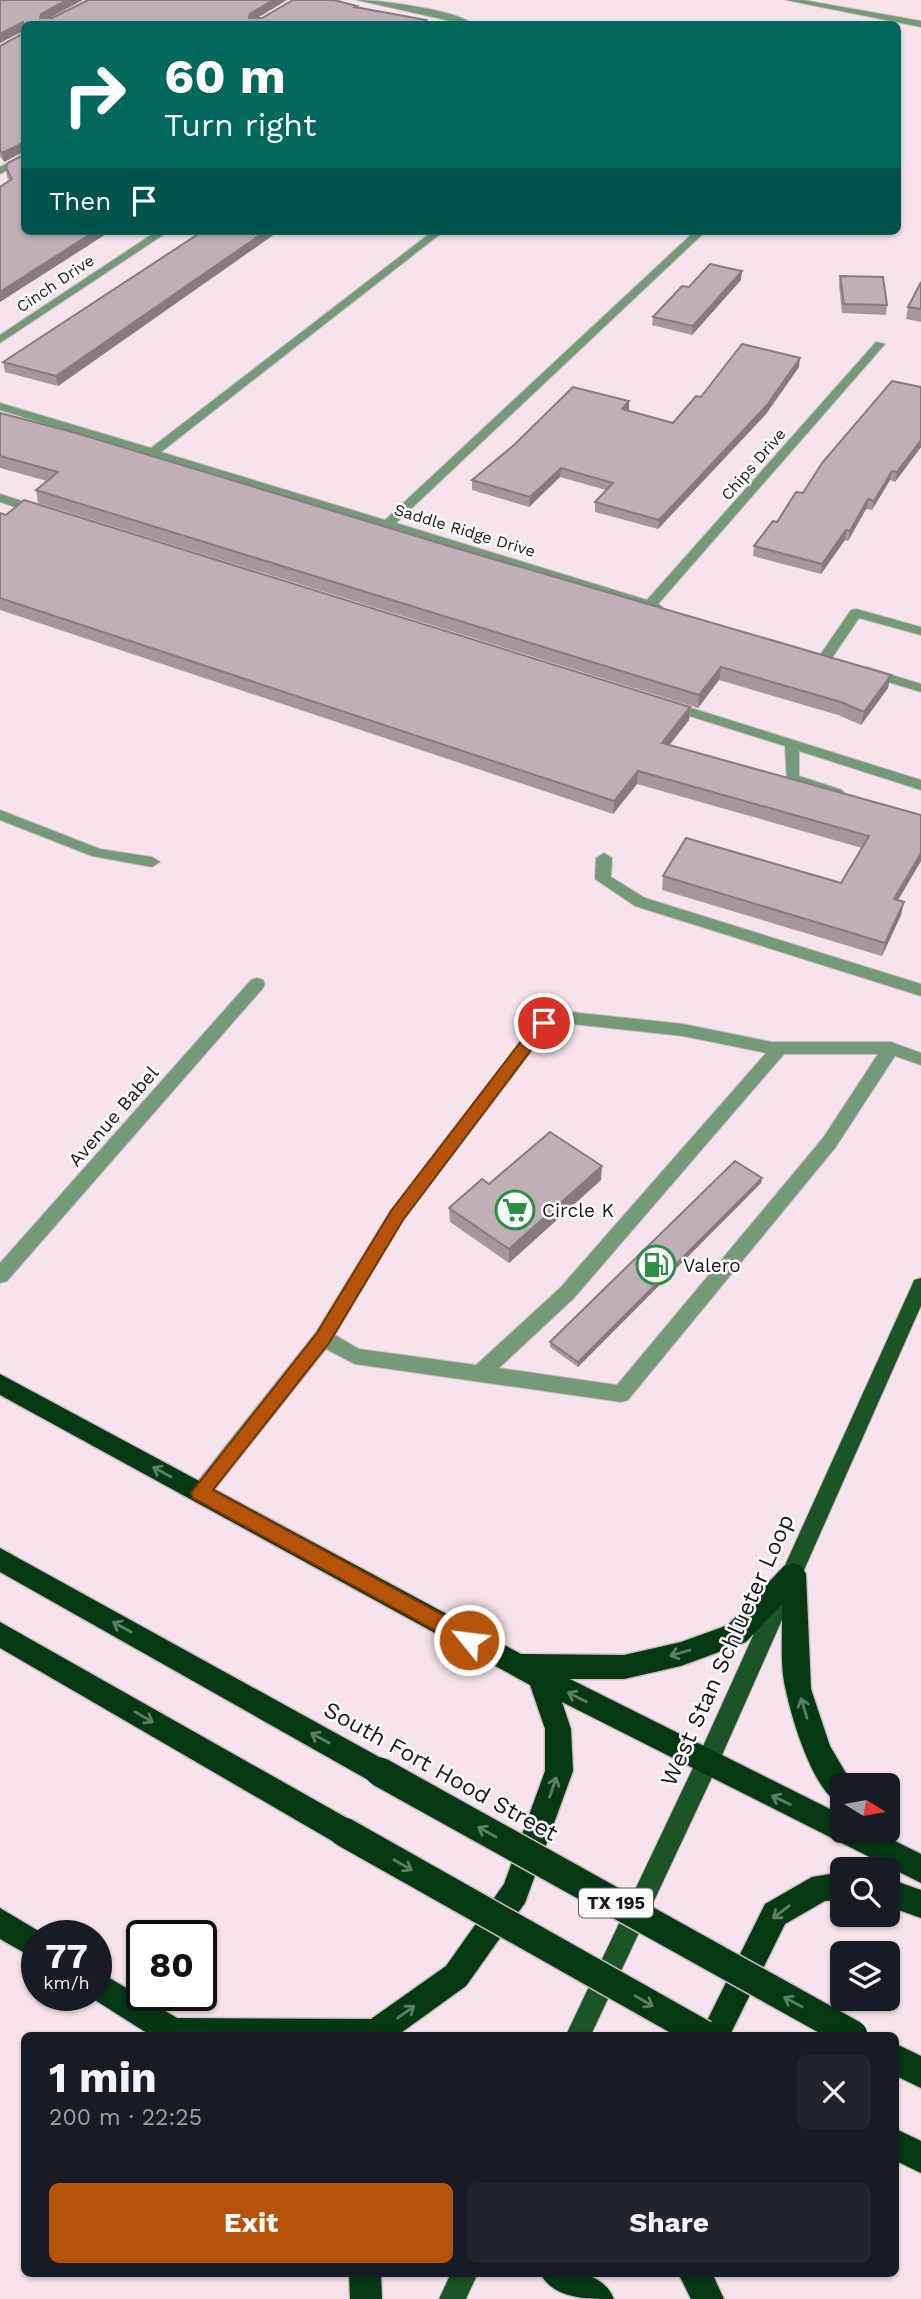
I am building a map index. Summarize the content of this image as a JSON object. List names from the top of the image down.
{
  "streets": {
    "highway": ["South Fort Hood Street", "TX 195"],
    "main road": ["West Stan Schlueter Loop"],
    "street": [
      "Cinch Drive",
      "Chips Drive",
      "Saddle Ridge Drive",
      "Avenue Babel"
    ]
  },
  "crossings": [
    ["Chips Drive", "Saddle Ridge Drive"]
  ],
  "places": {
    "supermarket": ["Circle K"],
    "fuel station": ["Valero"]
  },
  "north": "right",
  "page": {
    "turn": ["60 m", "Turn right"],
    "then": "Then",
    "speed": "77 km/h",
    "limit": "80",
    "heading": ["1 min", "200 m · 22:25"],
    "buttons": ["Exit", "Share"]
  }
}
